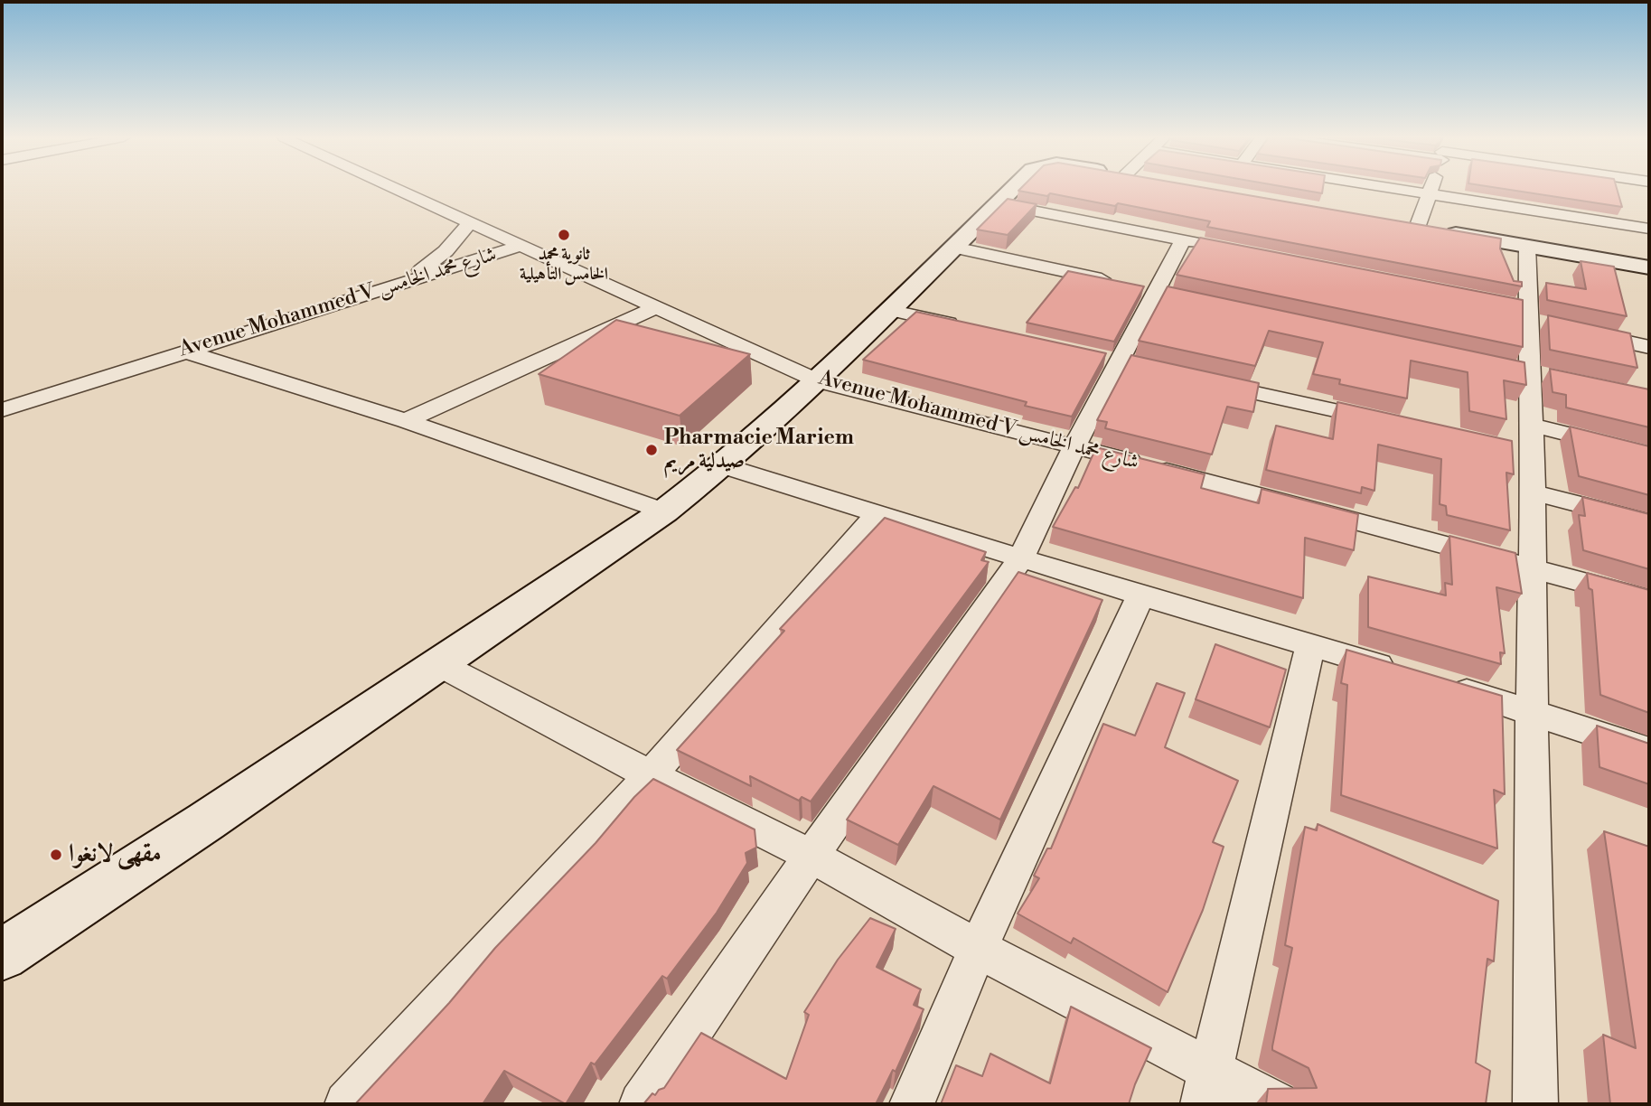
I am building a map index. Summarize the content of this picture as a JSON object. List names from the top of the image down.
{
  "streets": {
    "street": ["Avenue Mohammed V شارع محمد الخامس"]
  },
  "places": ["ثانوية محمد الخامس التأهيلية", "Pharmacie Mariem صيدلية مريم", "مقهى لانغوا"]
}
